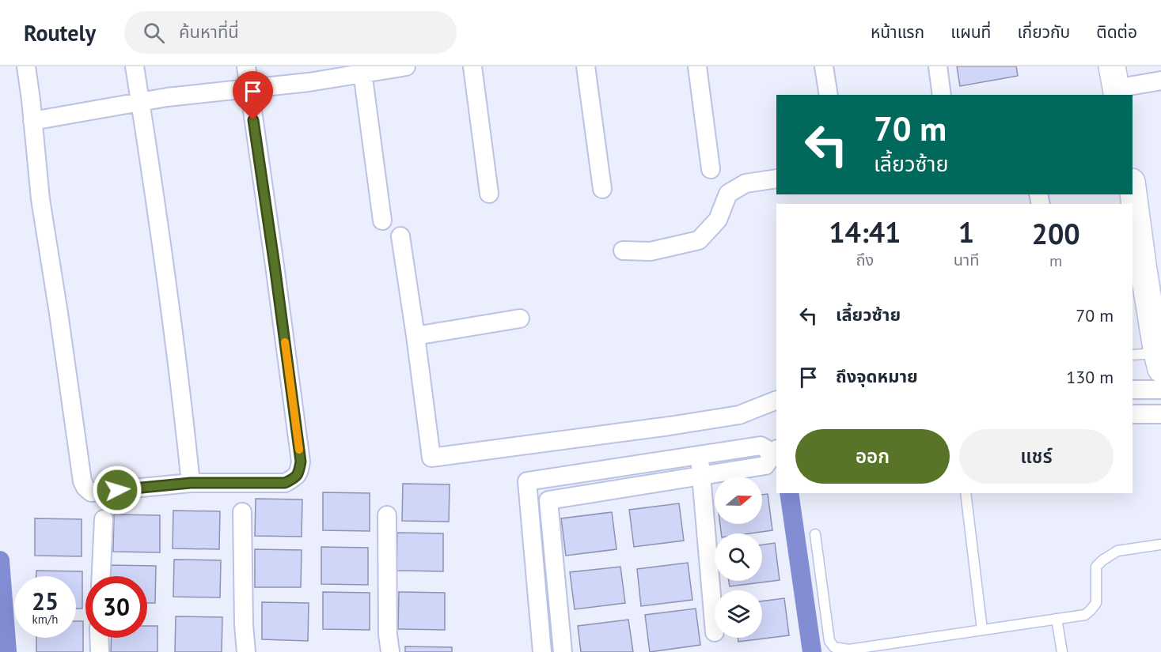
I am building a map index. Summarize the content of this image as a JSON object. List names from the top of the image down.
{
  "north": "right",
  "page": {
    "header": "Routely",
    "search": "ค้นหาที่นี่",
    "nav": [
      "หน้าแรก",
      "แผนที่",
      "เกี่ยวกับ",
      "ติดต่อ"
    ],
    "turn": ["70 m", "เลี้ยวซ้าย"],
    "eta": [
      "14:41",
      "ถึง",
      "1",
      "นาที",
      "200",
      "m"
    ],
    "list": [
      {
        "name": "เลี้ยวซ้าย",
        "value": "70 m"
      },
      {
        "name": "ถึงจุดหมาย",
        "value": "130 m"
      }
    ],
    "buttons": ["ออก", "แชร์"],
    "speed": "25 km/h",
    "limit": "30"
  }
}
